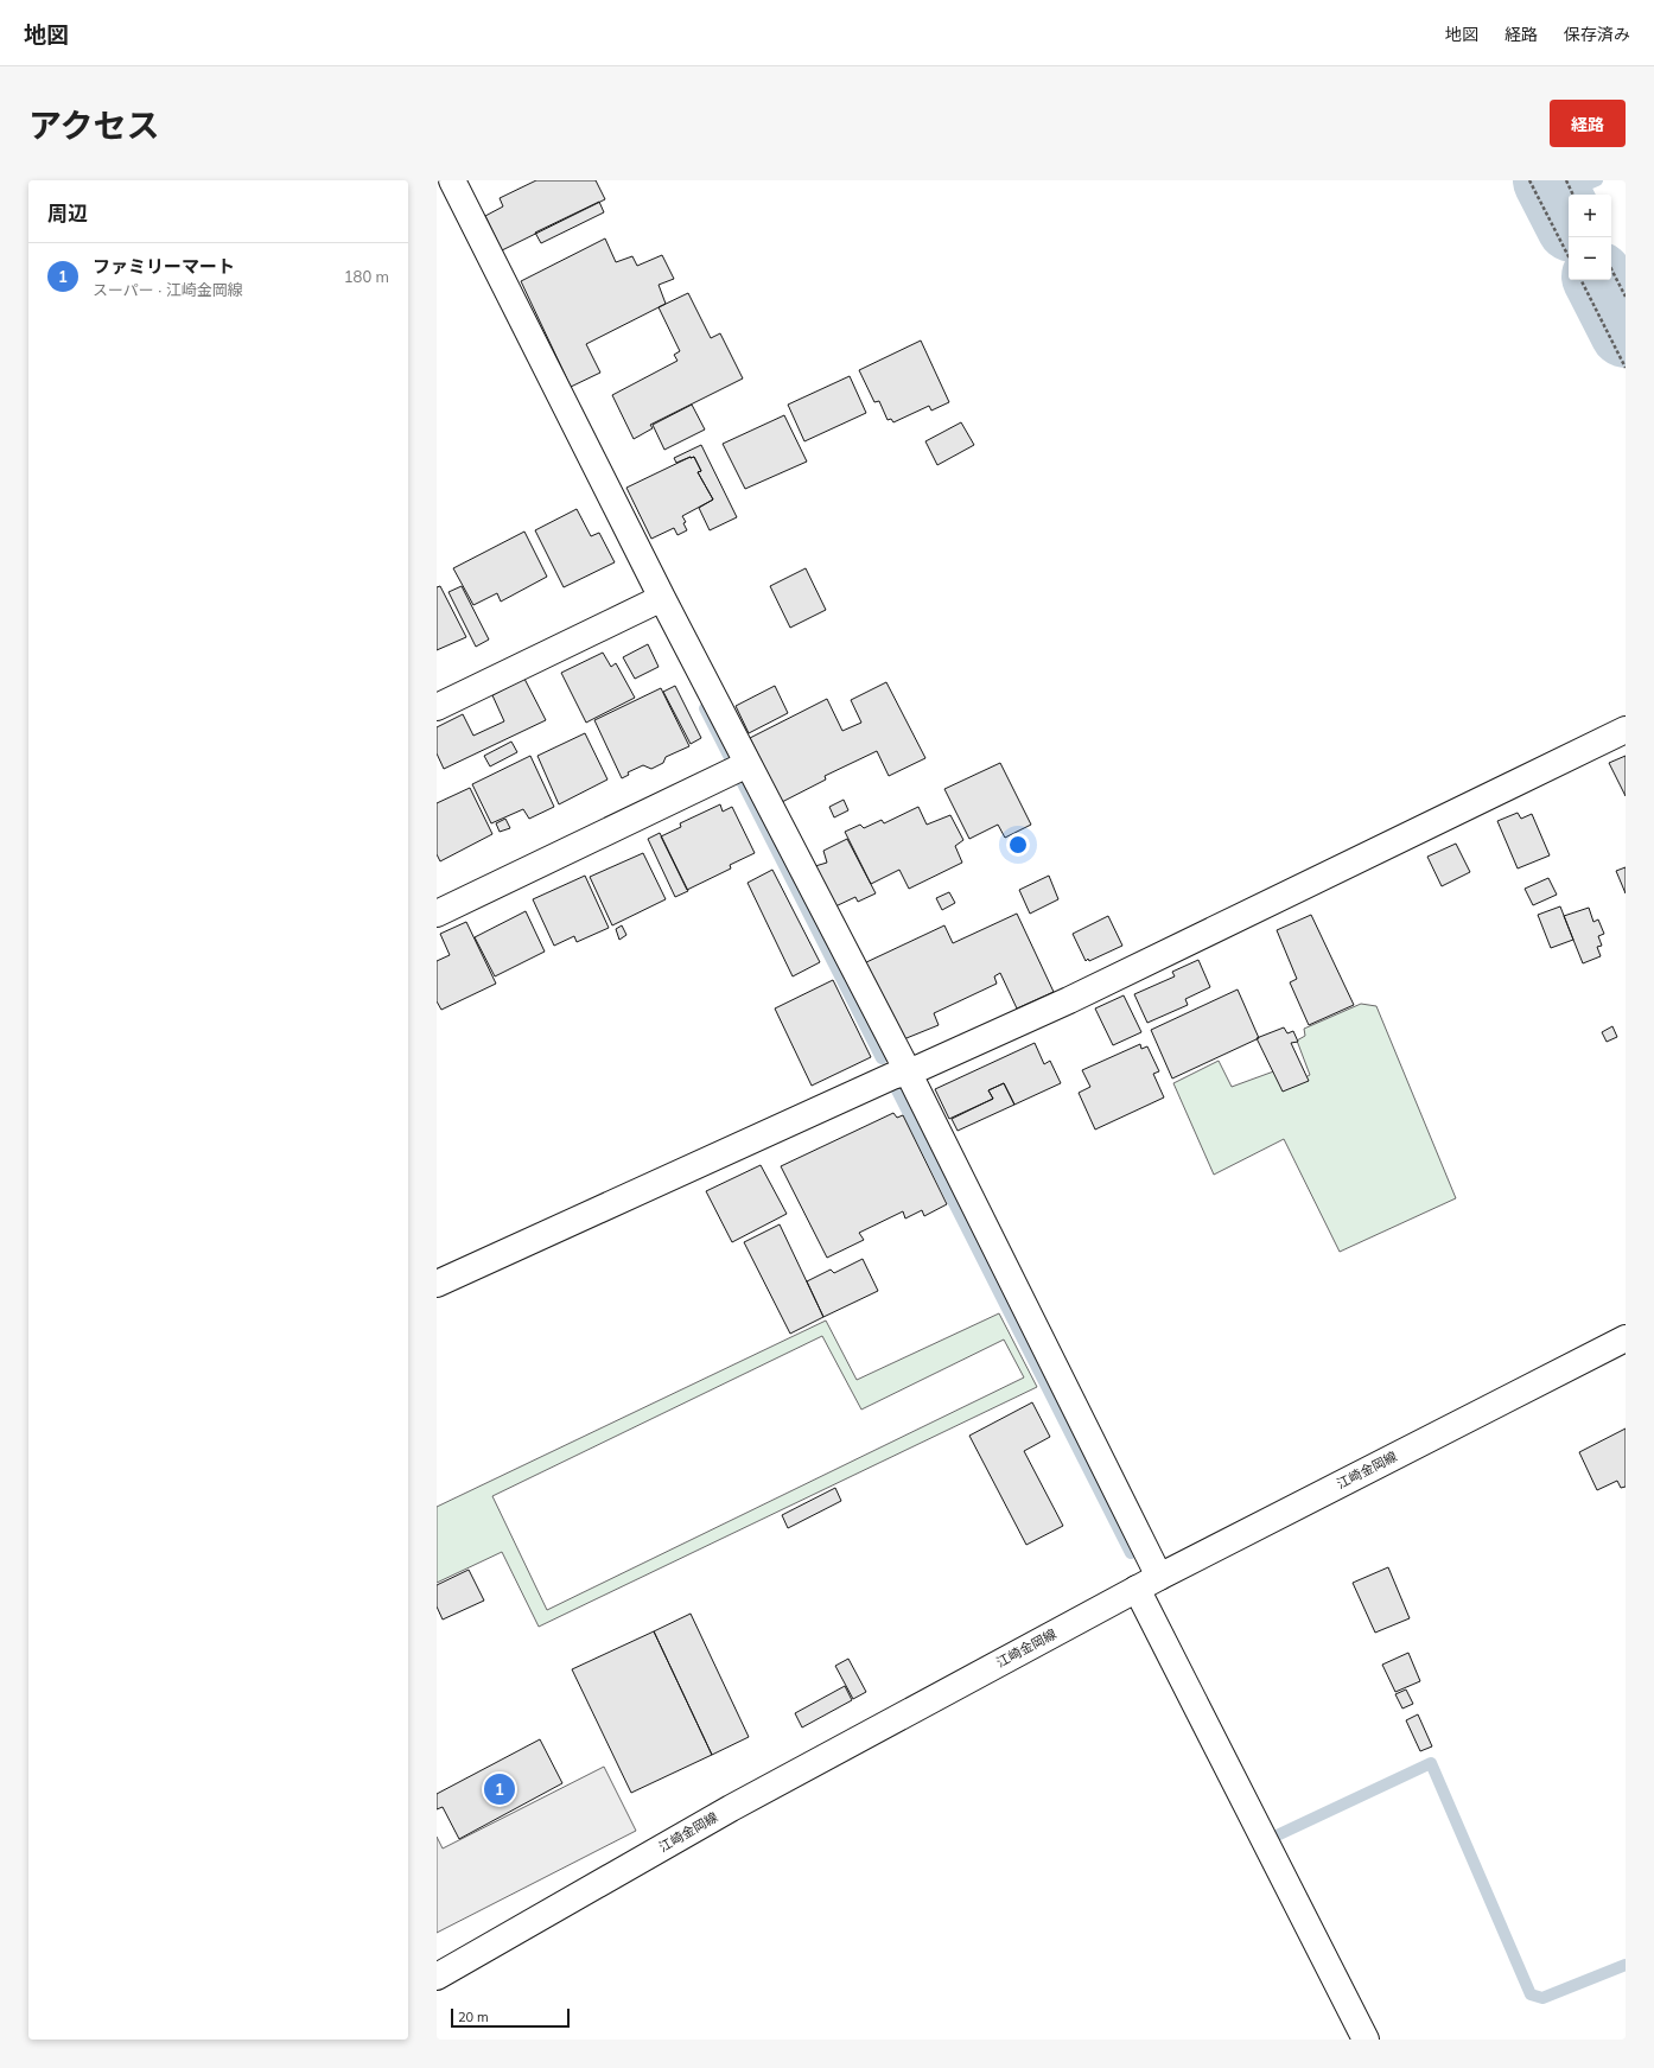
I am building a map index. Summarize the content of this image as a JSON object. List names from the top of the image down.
{
  "streets": {
    "street": ["江崎金岡線"]
  },
  "scale_bar": "20 m",
  "page": {
    "header": "地図",
    "nav": ["地図", "経路", "保存済み"],
    "title": "アクセス",
    "buttons": "経路",
    "heading": "周辺",
    "map_buttons": ["+", "−"],
    "list": [
      {
        "mark": "1",
        "name": "ファミリーマート",
        "note": "スーパー · 江崎金岡線",
        "value": "180 m"
      }
    ],
    "pins": "1",
    "scale": "20 m"
  }
}
